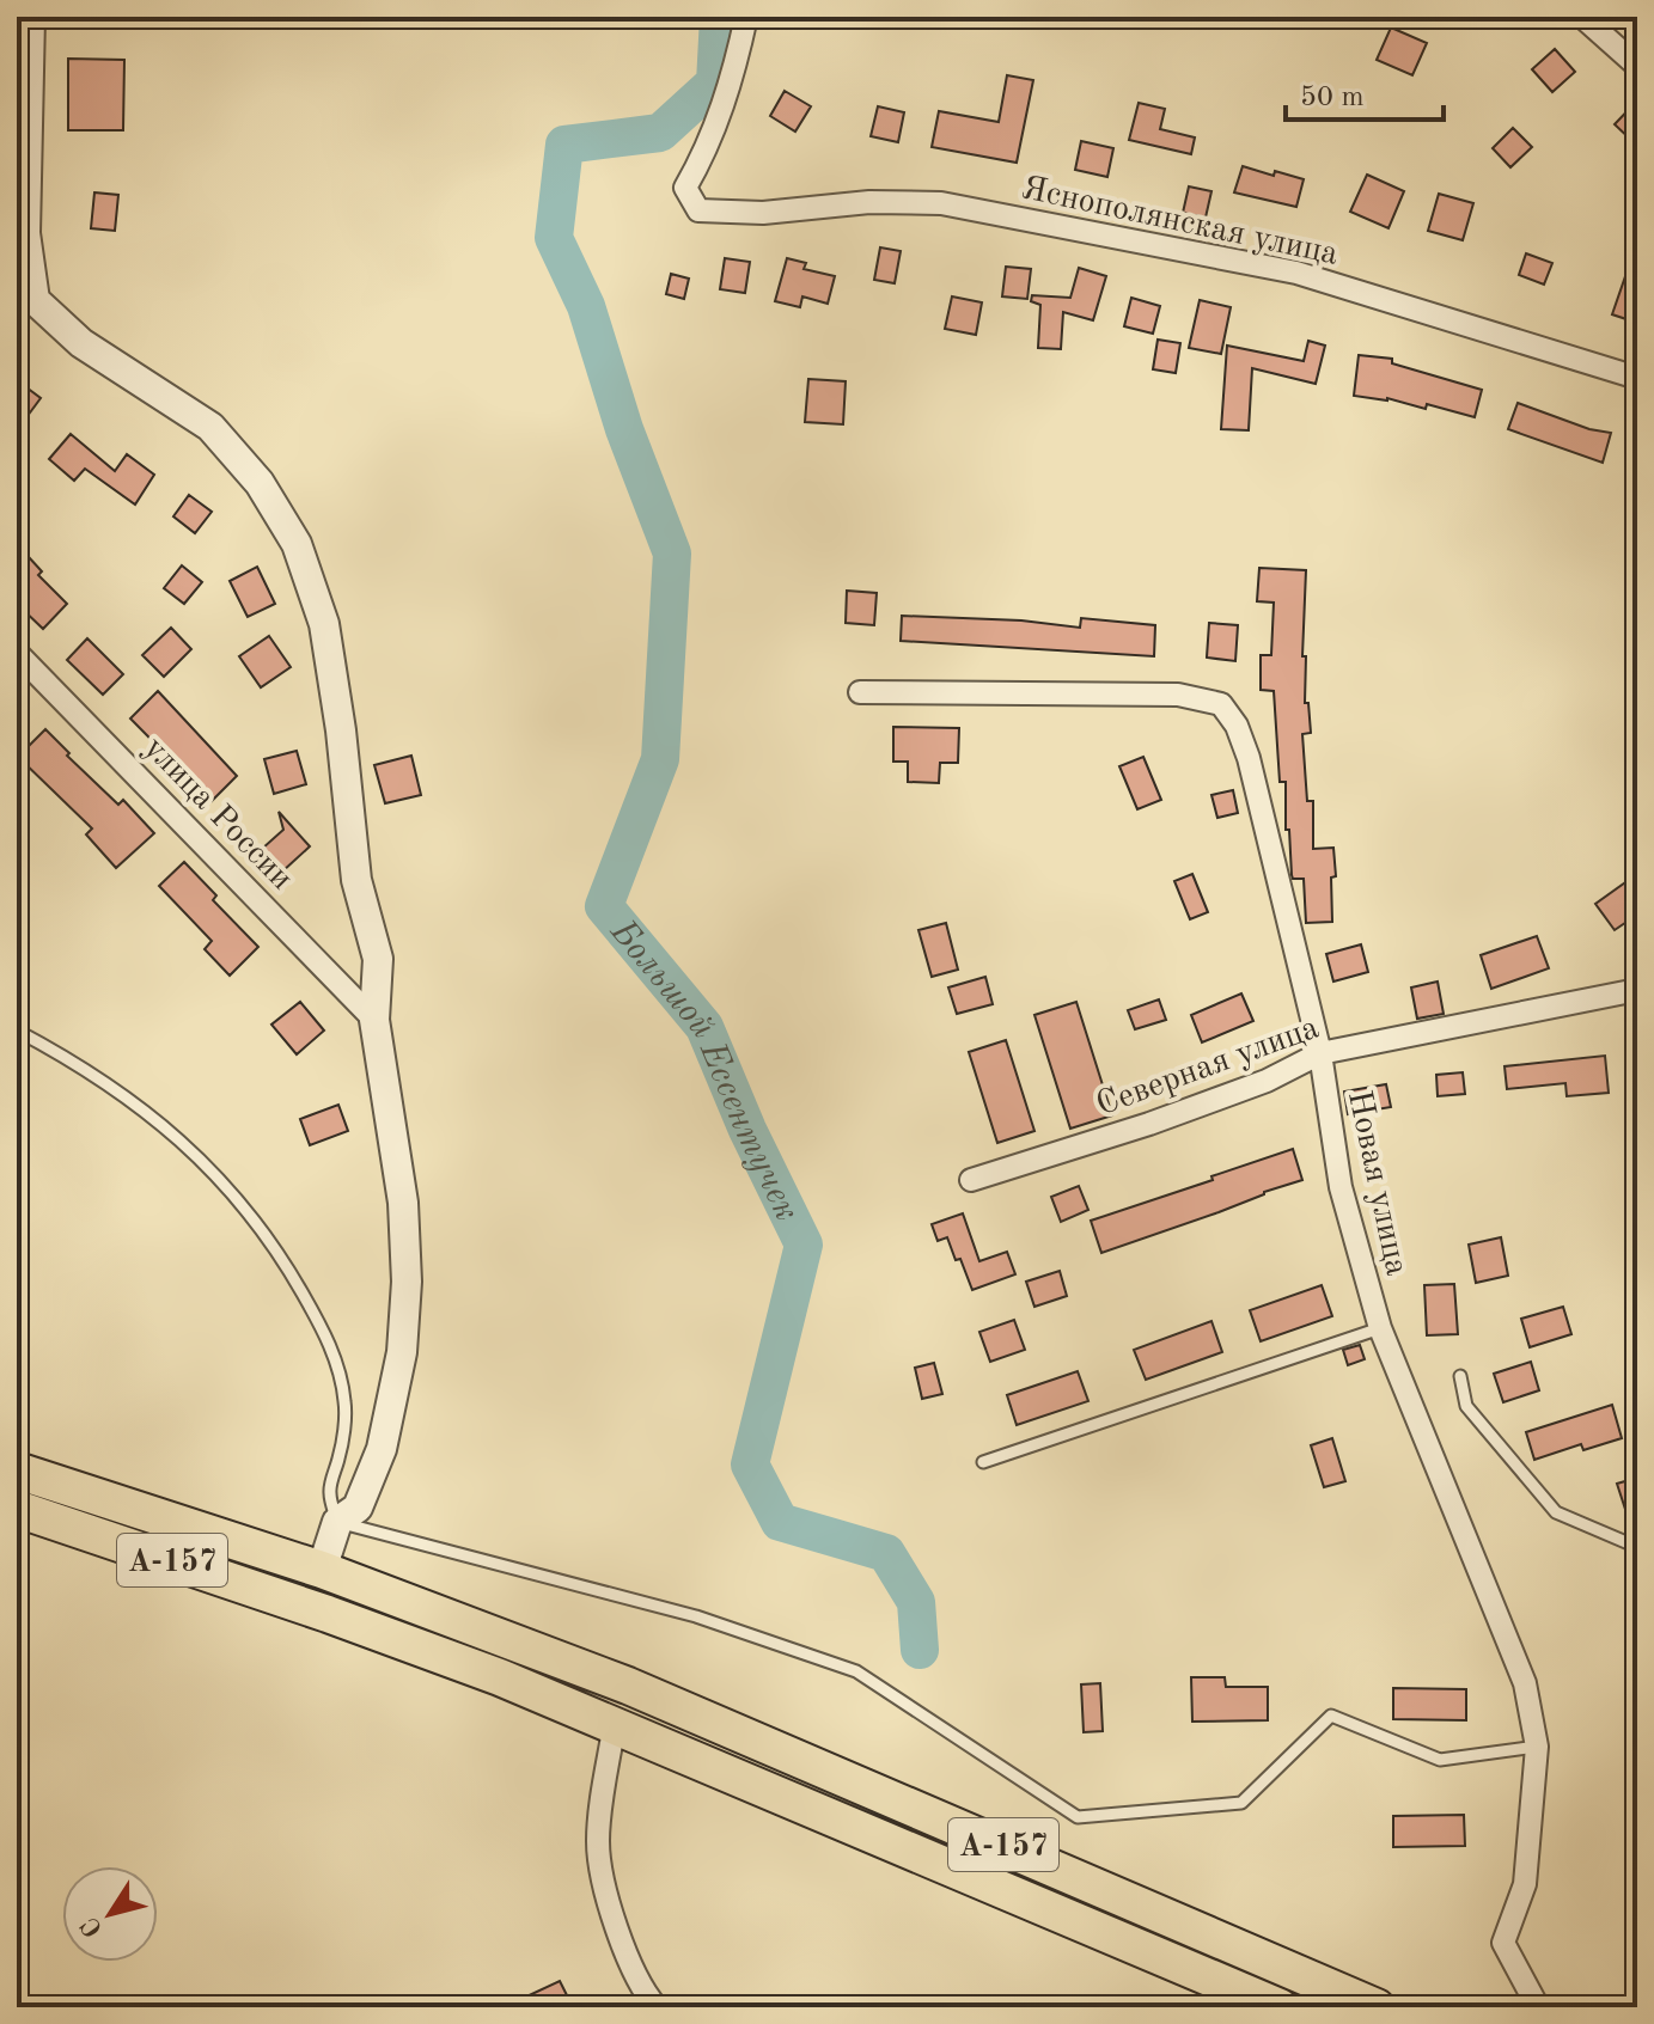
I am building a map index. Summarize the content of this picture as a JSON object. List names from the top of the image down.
{
  "streets": {
    "main road": ["А-157"],
    "street": [
      "Яснополянская улица",
      "улица России",
      "Северная улица",
      "Новая улица"
    ]
  },
  "crossings": [
    ["Северная улица", "Новая улица"]
  ],
  "water": ["Большой Ессентучек"],
  "scale_bar": "50 m",
  "north": "bottom left"
}
